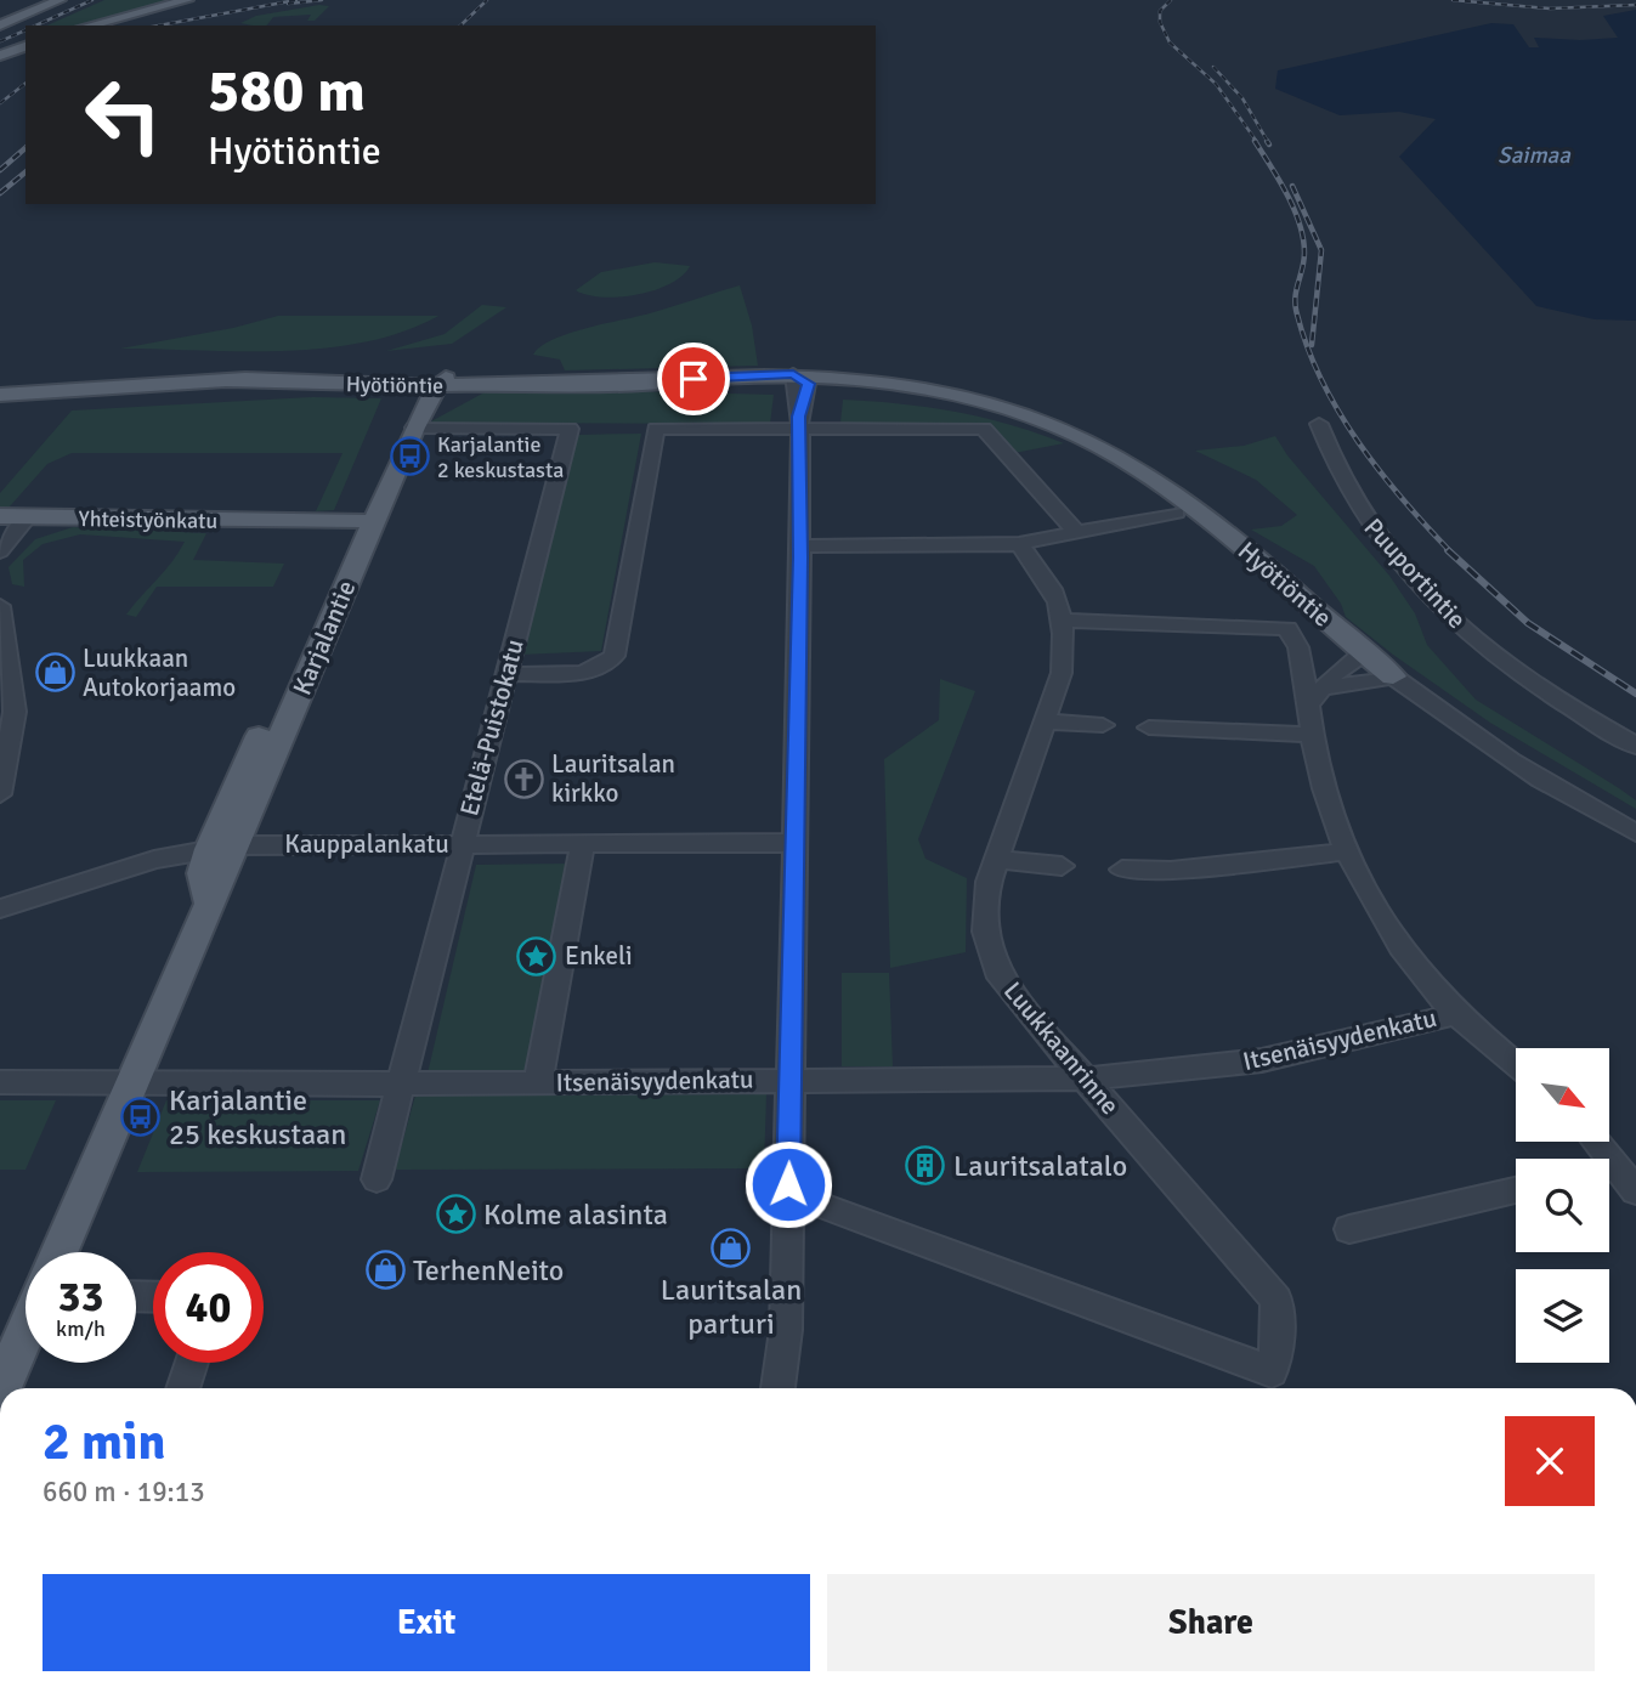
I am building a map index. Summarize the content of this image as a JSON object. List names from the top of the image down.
{
  "streets": {
    "main road": ["Hyötiöntie", "Yhteistyönkatu", "Karjalantie"],
    "street": [
      "Puuportintie",
      "Etelä-Puistokatu",
      "Kauppalankatu",
      "Itsenäisyydenkatu",
      "Luukkaanrinne"
    ]
  },
  "crossings": [
    ["Hyötiöntie", "Karjalantie"],
    ["Yhteistyönkatu", "Karjalantie"],
    ["Karjalantie", "Etelä-Puistokatu"],
    ["Karjalantie", "Kauppalankatu"],
    ["Karjalantie", "Itsenäisyydenkatu"],
    ["Etelä-Puistokatu", "Kauppalankatu"],
    ["Etelä-Puistokatu", "Itsenäisyydenkatu"],
    ["Itsenäisyydenkatu", "Luukkaanrinne"]
  ],
  "water": ["Saimaa"],
  "places": {
    "bus stop": ["Karjalantie 2 keskustasta", "Karjalantie 25 keskustaan"],
    "shop": ["Luukkaan Autokorjaamo", "Lauritsalan parturi", "TerhenNeito"],
    "church": ["Lauritsalan kirkko"],
    "place": ["Enkeli", "Kolme alasinta"],
    "building": ["Lauritsalatalo"]
  },
  "north": "bottom right",
  "page": {
    "turn": ["580 m", "Hyötiöntie"],
    "speed": "33 km/h",
    "limit": "40",
    "heading": ["2 min", "660 m · 19:13"],
    "buttons": ["Exit", "Share"]
  }
}
